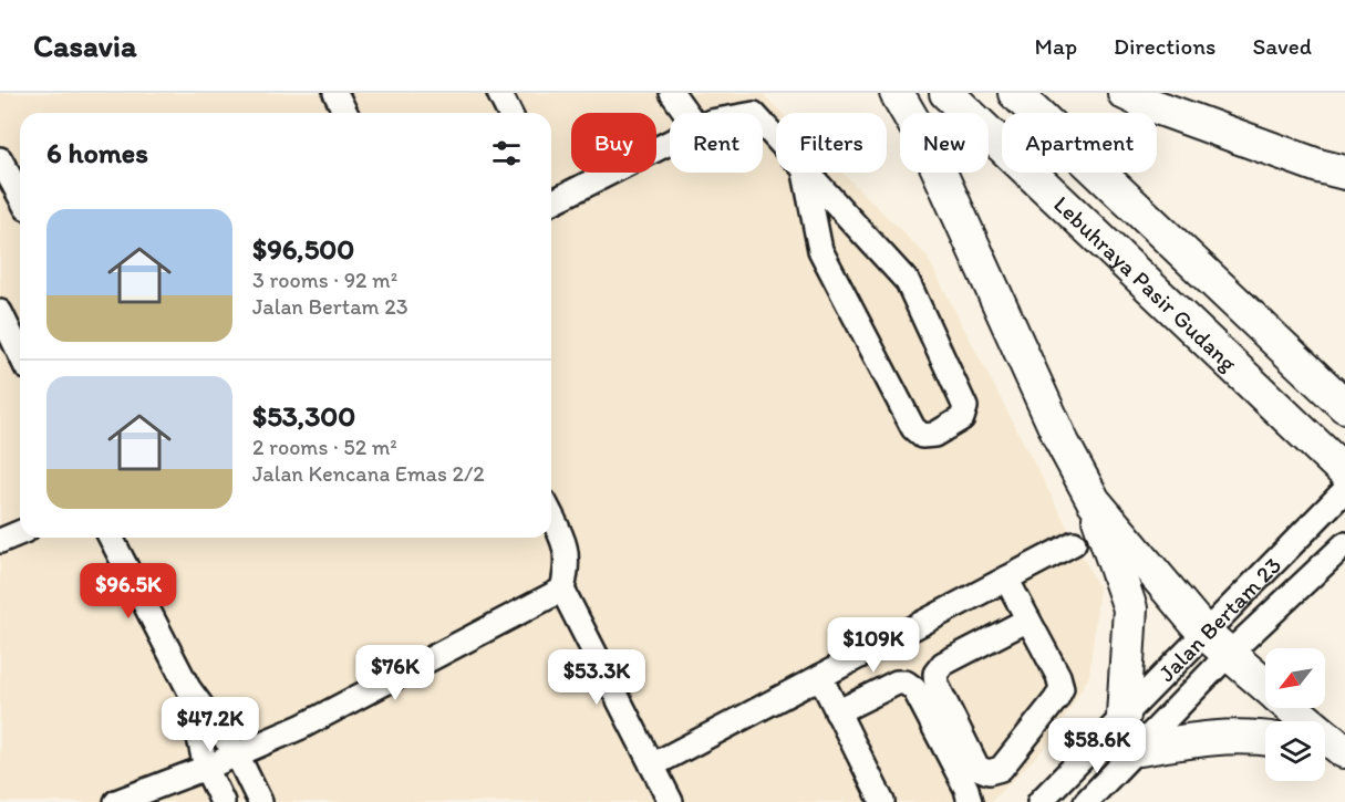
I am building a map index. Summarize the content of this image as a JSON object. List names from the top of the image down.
{
  "streets": {
    "highway": ["Lebuhraya Pasir Gudang"],
    "street": ["Jalan Bertam 23"]
  },
  "north": "bottom left",
  "page": {
    "header": "Casavia",
    "nav": ["Map", "Directions", "Saved"],
    "chip": [
      "Buy",
      "Rent",
      "Filters",
      "New",
      "Apartment"
    ],
    "heading": "6 homes",
    "list": [
      {
        "name": "$96,500",
        "note": "3 rooms · 92 m² · Jalan Bertam 23"
      },
      {
        "name": "$53,300",
        "note": "2 rooms · 52 m² · Jalan Kencana Emas 2/2"
      }
    ],
    "price": [
      "$96.5K",
      "$109K",
      "$76K",
      "$53.3K",
      "$47.2K",
      "$58.6K"
    ]
  }
}
